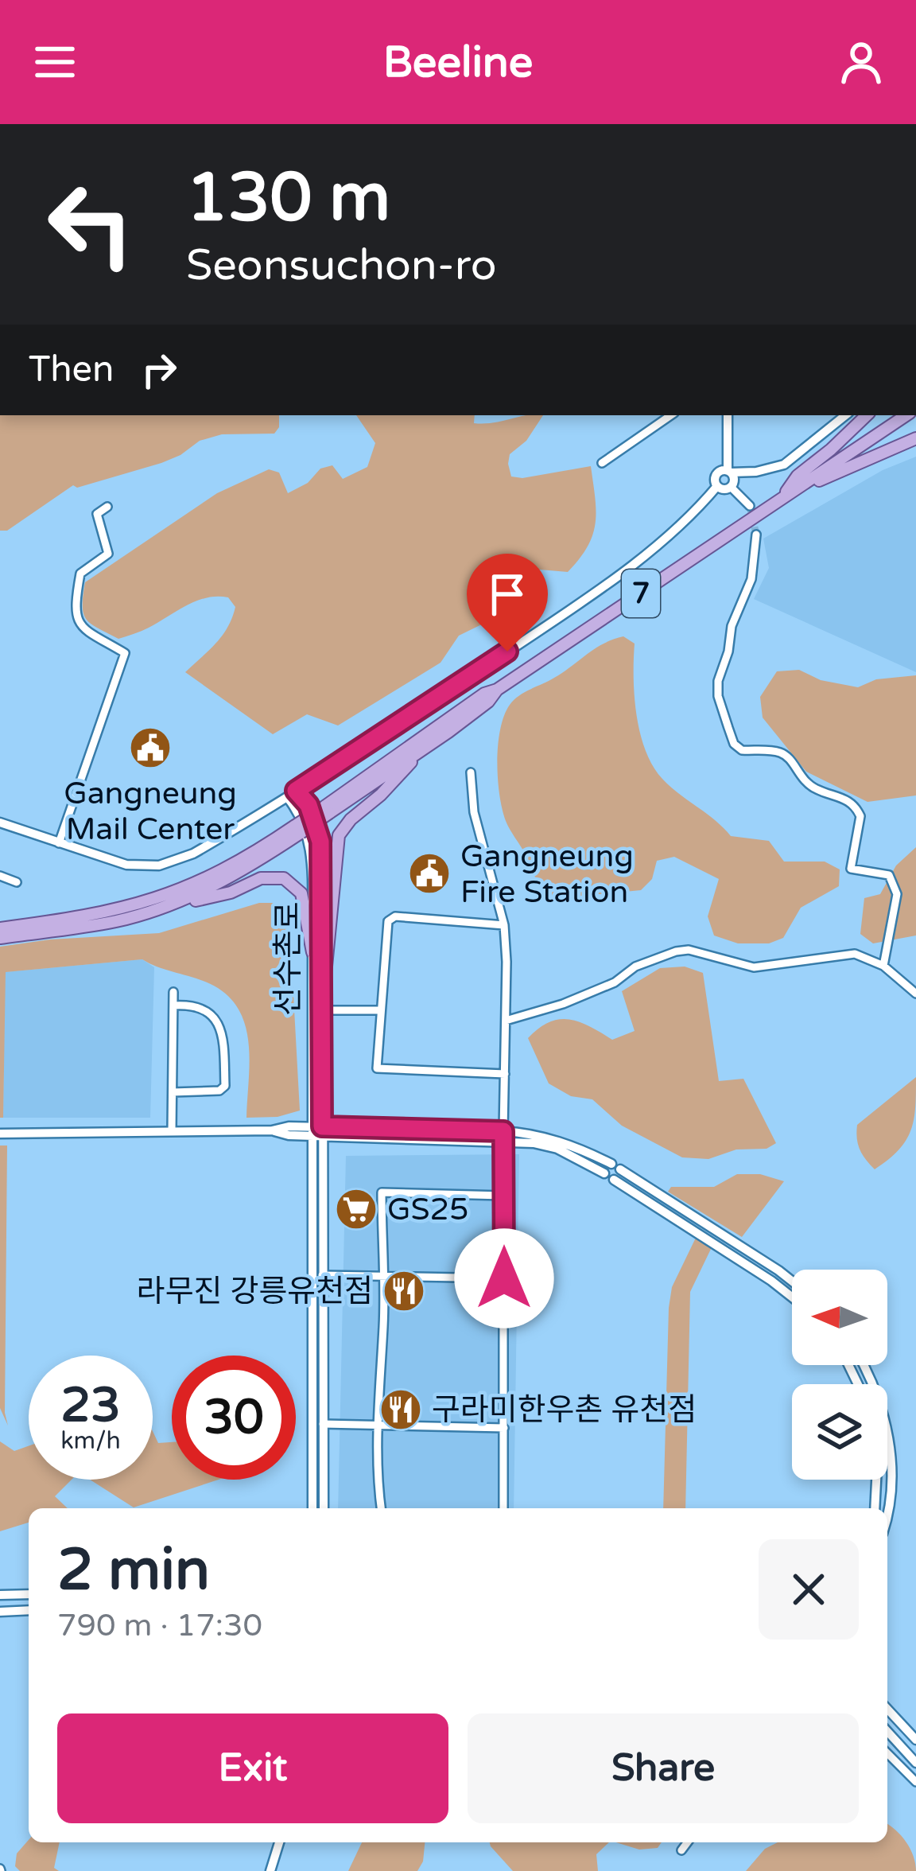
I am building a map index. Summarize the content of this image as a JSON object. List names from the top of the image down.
{
  "streets": {
    "main road": ["7"],
    "street": ["선수촌로"]
  },
  "places": {
    "public building": ["Gangneung Mail Center", "Gangneung Fire Station"],
    "supermarket": ["GS25"],
    "restaurant": ["라무진 강릉유천점", "구라미한우촌 유천점"]
  },
  "north": "left",
  "page": {
    "header": "Beeline",
    "turn": ["130 m", "Seonsuchon-ro"],
    "then": "Then",
    "speed": "23 km/h",
    "limit": "30",
    "heading": ["2 min", "790 m · 17:30"],
    "buttons": ["Exit", "Share"]
  }
}
